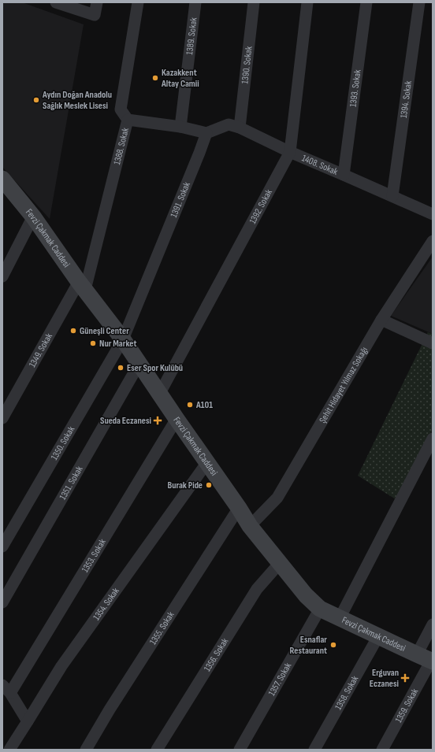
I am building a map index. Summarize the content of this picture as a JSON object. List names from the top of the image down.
{
  "streets": {
    "main road": ["Fevzi Çakmak Caddesi"],
    "street": [
      "1389. Sokak",
      "1390. Sokak",
      "1393. Sokak",
      "1394. Sokak",
      "1388. Sokak",
      "1408. Sokak",
      "1391. Sokak",
      "1392. Sokak",
      "1349. Sokak",
      "Şehit Hidayet Yılmaz Sokağı",
      "1350. Sokak",
      "1351. Sokak",
      "1353. Sokak",
      "1354. Sokak",
      "1355. Sokak",
      "1356. Sokak",
      "1357. Sokak",
      "1358. Sokak",
      "1359. Sokak"
    ]
  },
  "crossings": [
    ["1390. Sokak", "1408. Sokak"],
    ["1393. Sokak", "1408. Sokak"],
    ["1394. Sokak", "1408. Sokak"],
    ["1388. Sokak", "Fevzi Çakmak Caddesi"],
    ["1388. Sokak", "1349. Sokak"],
    ["1408. Sokak", "1391. Sokak"],
    ["1408. Sokak", "1392. Sokak"],
    ["1391. Sokak", "Fevzi Çakmak Caddesi"],
    ["1391. Sokak", "1350. Sokak"],
    ["1392. Sokak", "Fevzi Çakmak Caddesi"],
    ["Fevzi Çakmak Caddesi", "1349. Sokak"],
    ["Fevzi Çakmak Caddesi", "Şehit Hidayet Yılmaz Sokağı"],
    ["Fevzi Çakmak Caddesi", "1350. Sokak"],
    ["Fevzi Çakmak Caddesi", "1351. Sokak"],
    ["Fevzi Çakmak Caddesi", "1353. Sokak"],
    ["Fevzi Çakmak Caddesi", "1354. Sokak"],
    ["Fevzi Çakmak Caddesi", "1355. Sokak"],
    ["Fevzi Çakmak Caddesi", "1356. Sokak"],
    ["Fevzi Çakmak Caddesi", "1357. Sokak"],
    ["Fevzi Çakmak Caddesi", "1358. Sokak"],
    ["Fevzi Çakmak Caddesi", "1359. Sokak"]
  ],
  "places": {
    "other": [
      "Kazakkent Altay Camii",
      "Aydın Doğan Anadolu Sağlık Meslek Lisesi",
      "Güneşli Center",
      "Nur Market",
      "Eser Spor Kulübü",
      "A101",
      "Burak Pide",
      "Esnaflar Restaurant"
    ],
    "health": ["Sueda Eczanesi", "Erguvan Eczanesi"]
  }
}
